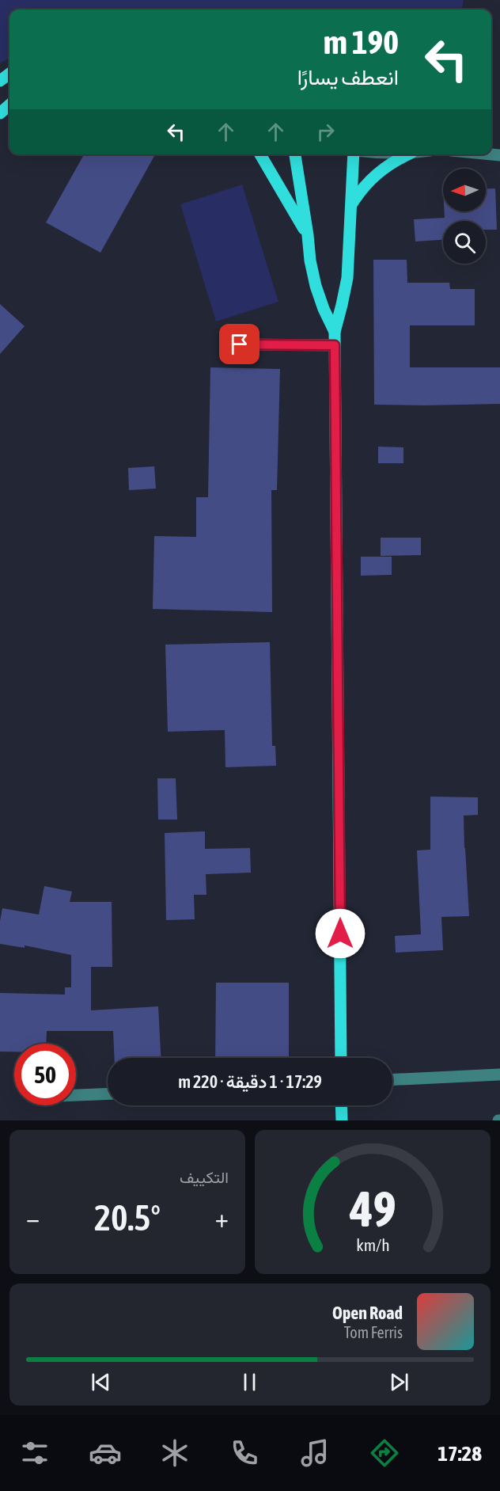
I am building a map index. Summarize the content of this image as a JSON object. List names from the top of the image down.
{
  "north": "left",
  "page": {
    "turn": ["190 m", "انعطف يسارًا"],
    "limit": "50",
    "trip": "17:29 · 1 دقيقة · 220 m",
    "tile": "التكييف",
    "heat": ["−", "20.5°", "+"],
    "song": ["Open Road", "Tom Ferris"],
    "tabs": "17:28",
    "gauge": ["49", "km/h"]
  }
}
